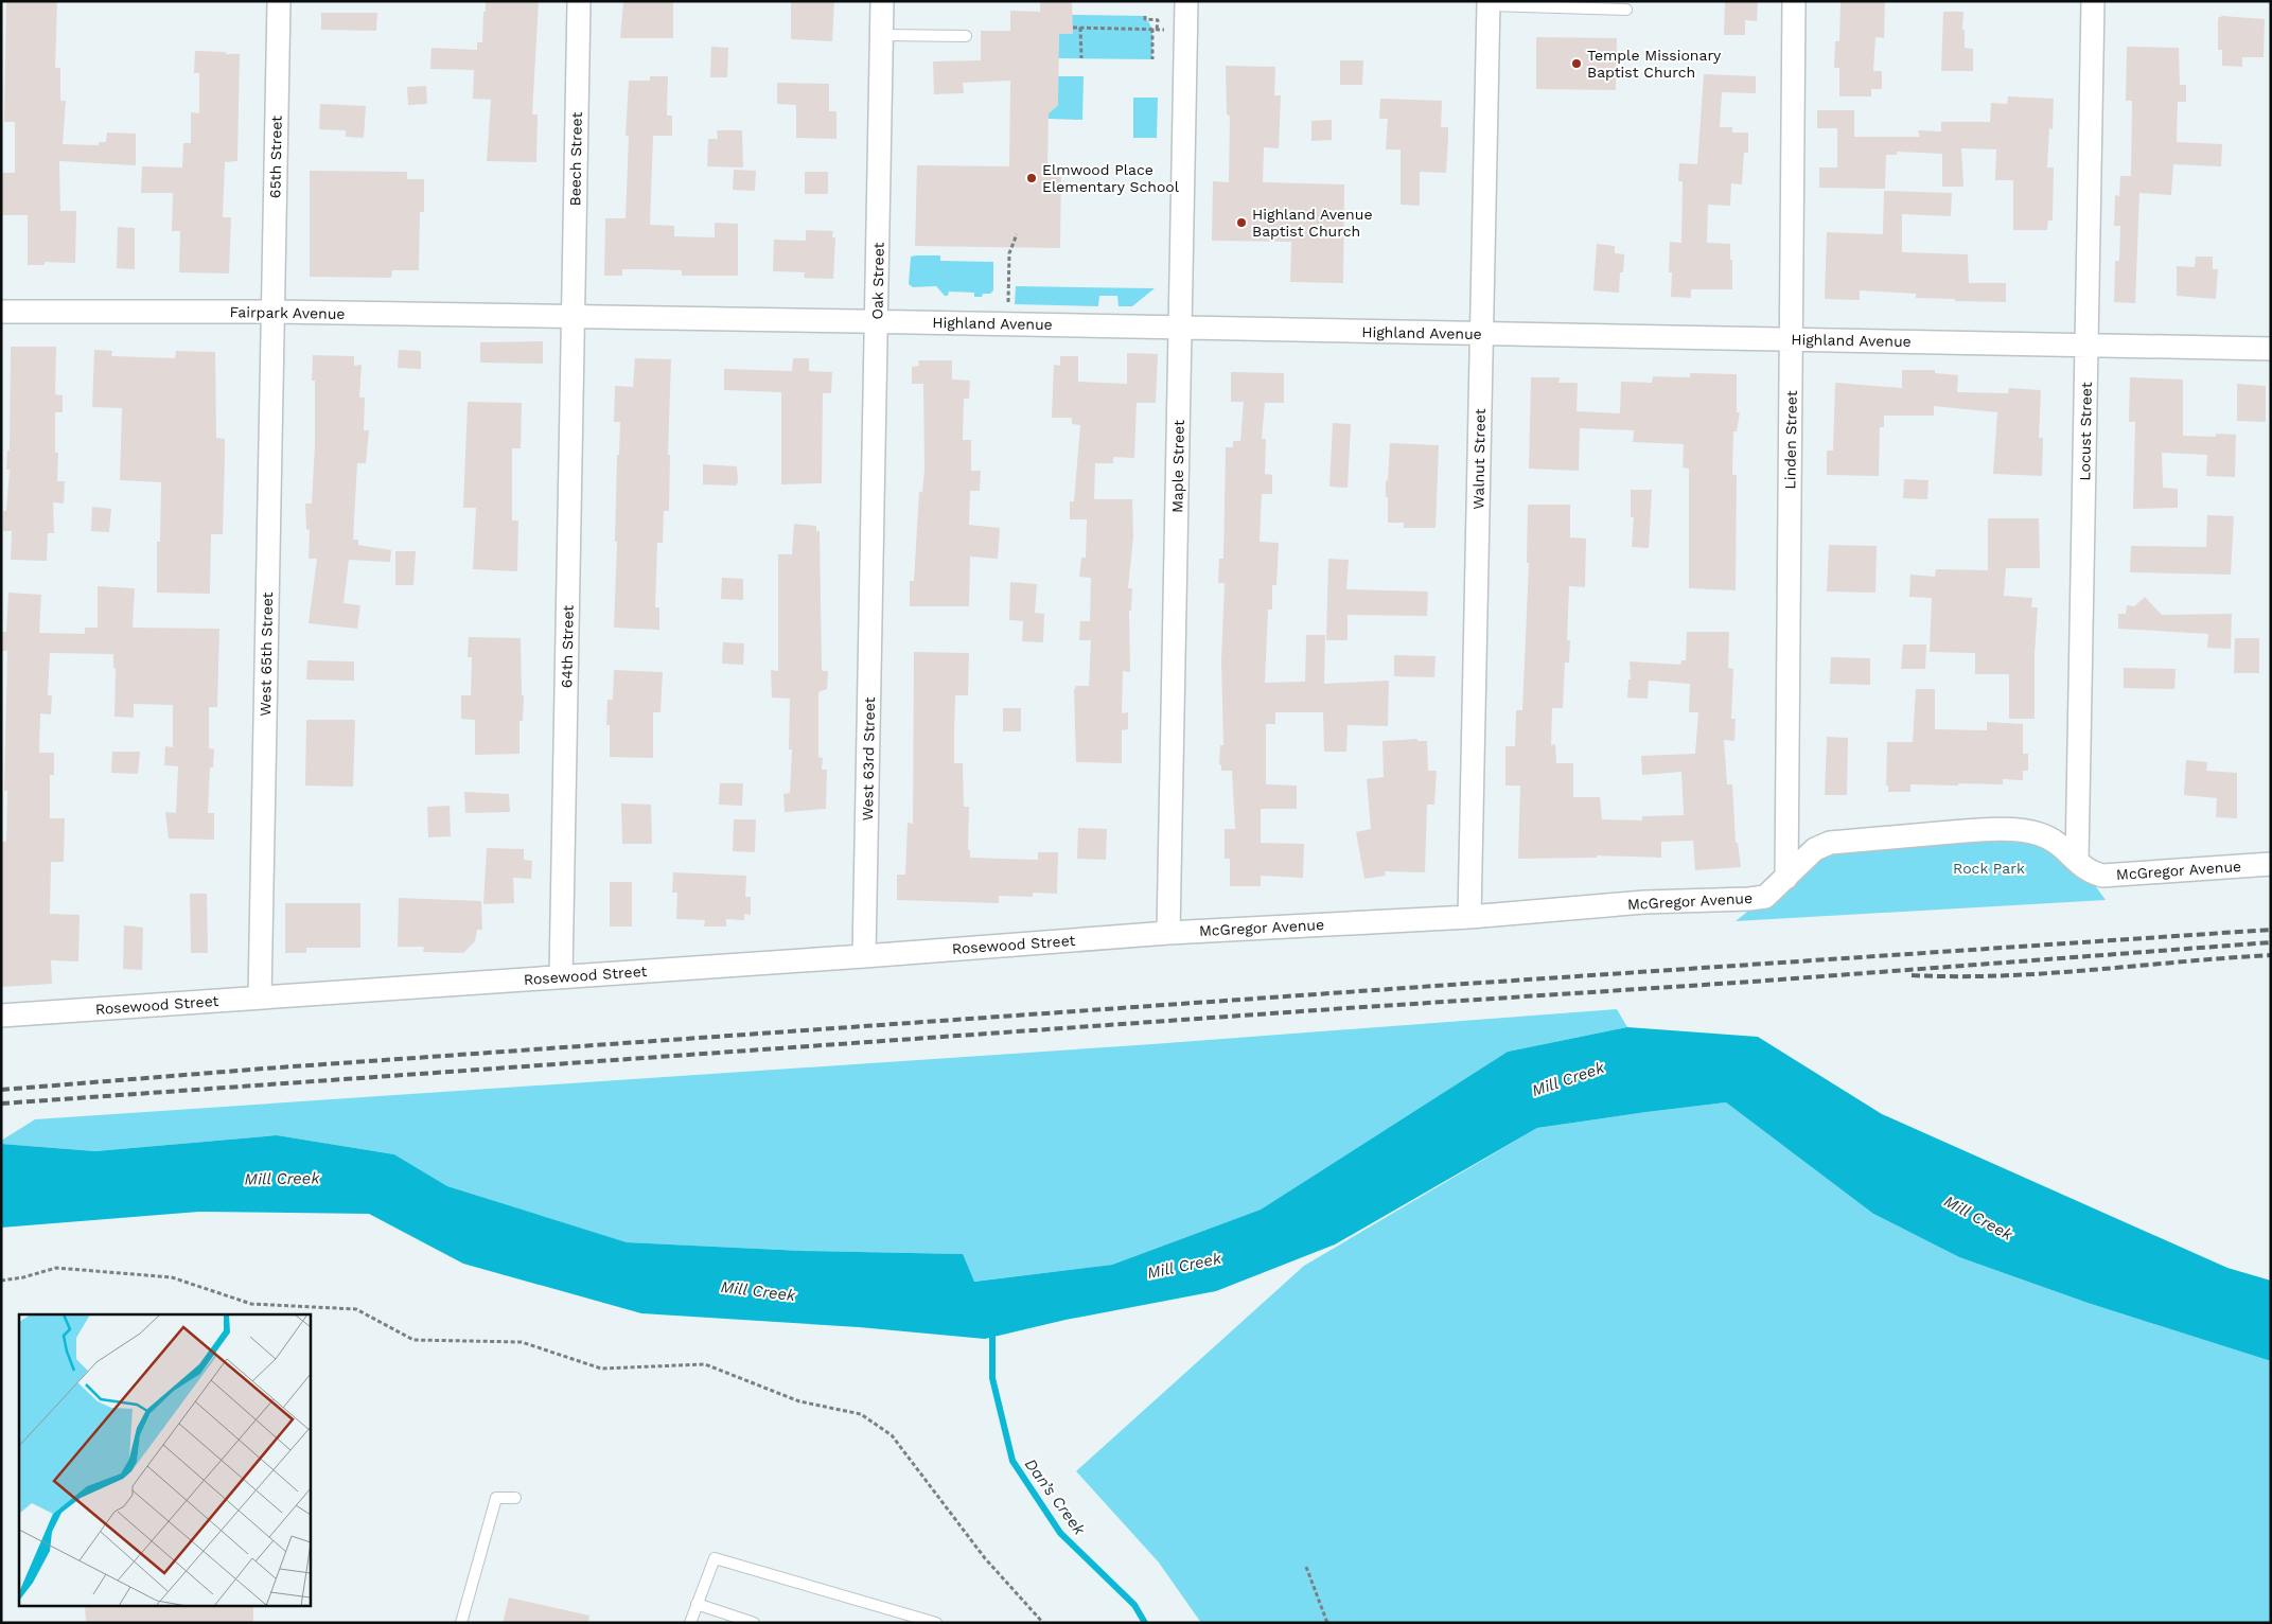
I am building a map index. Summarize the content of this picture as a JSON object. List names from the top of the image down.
{
  "streets": {
    "street": [
      "65th Street",
      "Beech Street",
      "Oak Street",
      "Fairpark Avenue",
      "Highland Avenue",
      "Locust Street",
      "Linden Street",
      "Walnut Street",
      "Maple Street",
      "64th Street",
      "West 65th Street",
      "West 63rd Street",
      "McGregor Avenue",
      "Rosewood Street"
    ]
  },
  "crossings": [
    ["65th Street", "Fairpark Avenue"],
    ["65th Street", "West 65th Street"],
    ["Beech Street", "Fairpark Avenue"],
    ["Beech Street", "Highland Avenue"],
    ["Beech Street", "64th Street"],
    ["Oak Street", "Highland Avenue"],
    ["Oak Street", "West 63rd Street"],
    ["Fairpark Avenue", "Highland Avenue"],
    ["Fairpark Avenue", "64th Street"],
    ["Fairpark Avenue", "West 65th Street"],
    ["Highland Avenue", "Locust Street"],
    ["Highland Avenue", "Linden Street"],
    ["Highland Avenue", "Walnut Street"],
    ["Highland Avenue", "Maple Street"],
    ["Highland Avenue", "64th Street"],
    ["Locust Street", "McGregor Avenue"],
    ["Linden Street", "McGregor Avenue"],
    ["Walnut Street", "McGregor Avenue"],
    ["Maple Street", "McGregor Avenue"],
    ["Maple Street", "Rosewood Street"],
    ["64th Street", "Rosewood Street"],
    ["West 65th Street", "Rosewood Street"],
    ["West 63rd Street", "Rosewood Street"],
    ["McGregor Avenue", "Rosewood Street"]
  ],
  "water": ["Mill Creek", "Dan’s Creek"],
  "parks": ["Rock Park"],
  "places": ["Temple Missionary Baptist Church", "Elmwood Place Elementary School", "Highland Avenue Baptist Church"]
}
